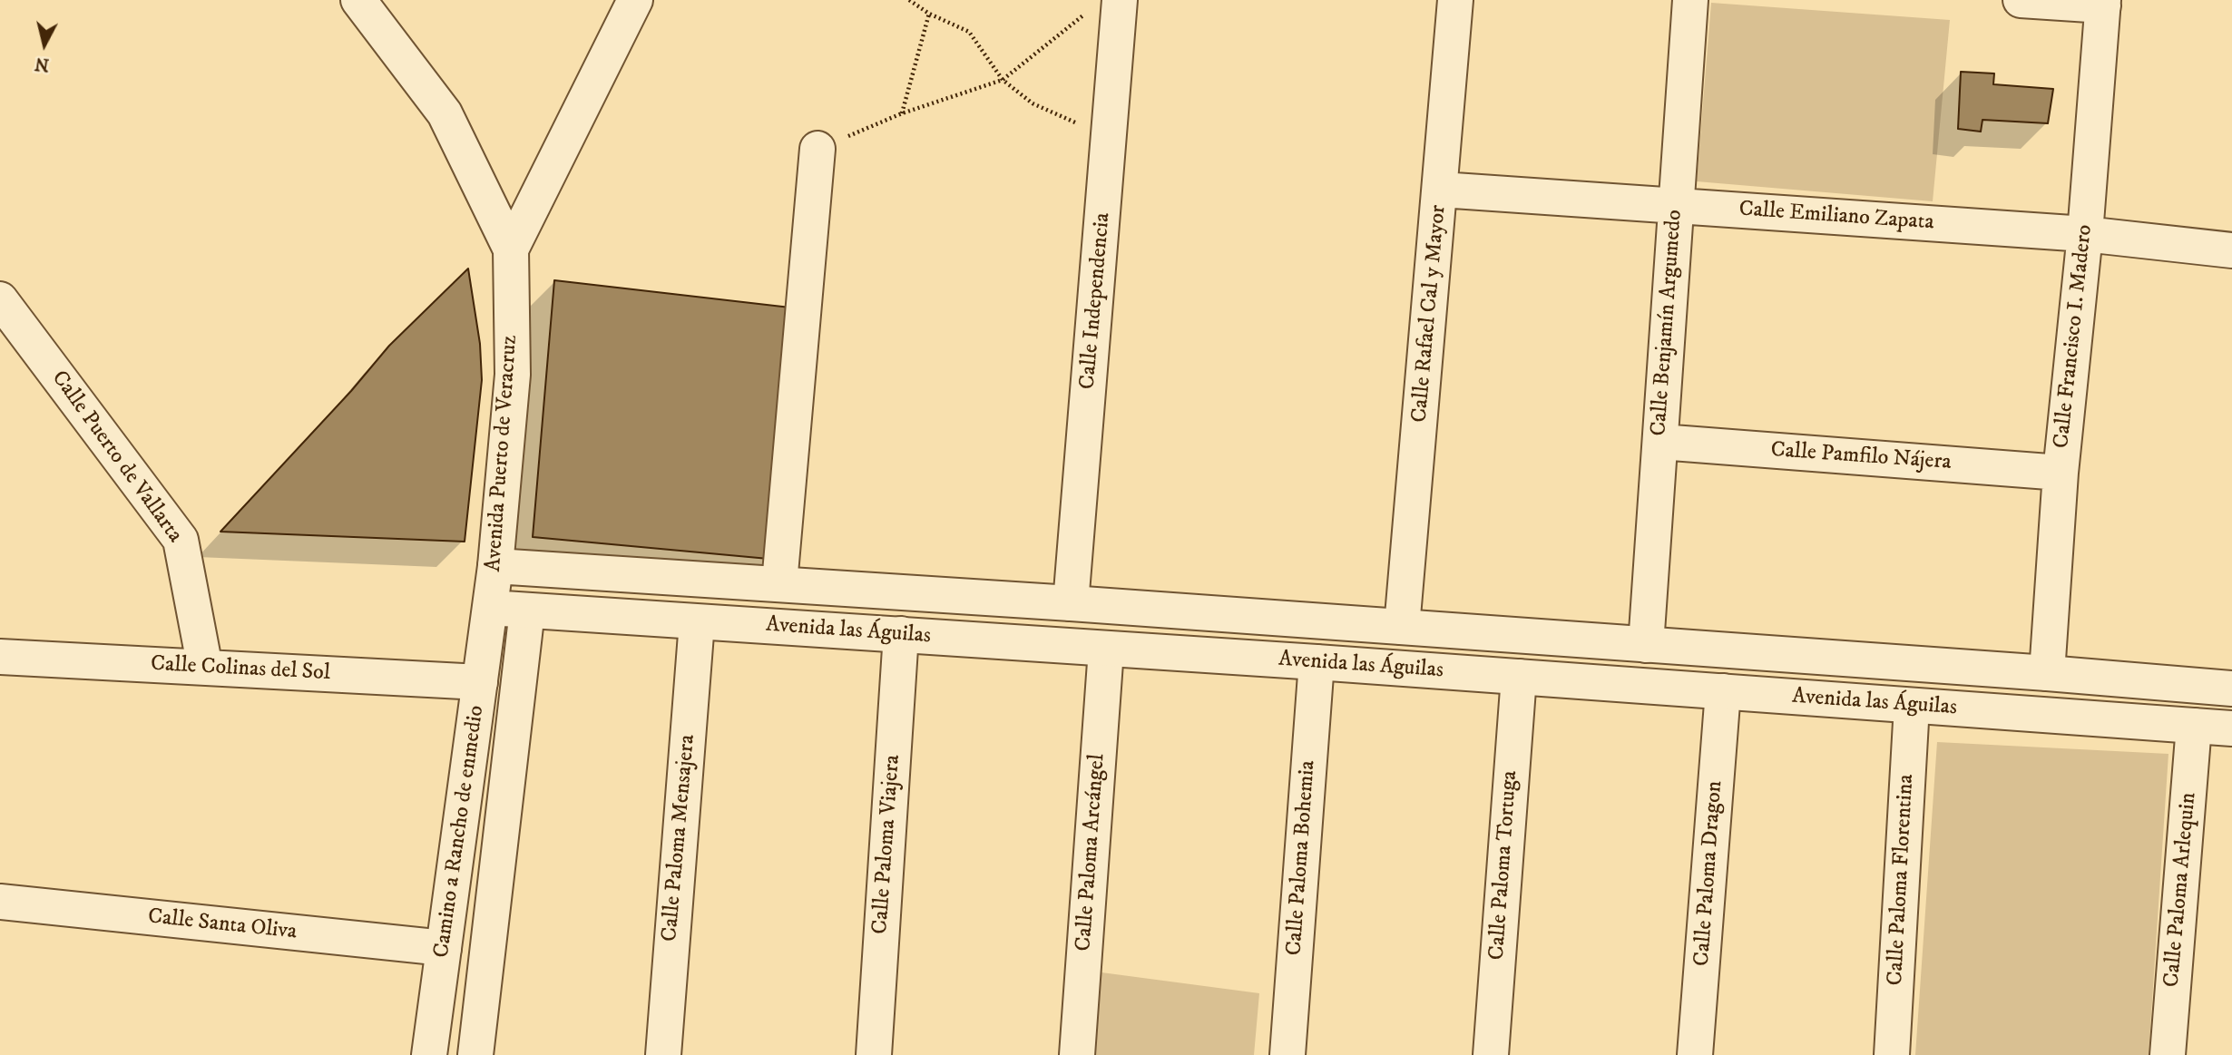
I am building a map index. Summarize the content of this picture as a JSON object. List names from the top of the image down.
{
  "streets": {
    "street": [
      "Calle Emiliano Zapata",
      "Calle Independencia",
      "Calle Rafael Cal y Mayor",
      "Calle Benjamín Argumedo",
      "Calle Francisco I. Madero",
      "Avenida Puerto de Veracruz",
      "Calle Puerto de Vallarta",
      "Calle Pamfilo Nájera",
      "Avenida las Águilas",
      "Calle Colinas del Sol",
      "Camino a Rancho de enmedio",
      "Calle Paloma Mensajera",
      "Calle Paloma Viajera",
      "Calle Paloma Arcángel",
      "Calle Paloma Bohemia",
      "Calle Paloma Tortuga",
      "Calle Paloma Dragon",
      "Calle Paloma Florentina",
      "Calle Paloma Arlequin",
      "Calle Santa Oliva"
    ]
  },
  "crossings": [
    ["Calle Emiliano Zapata", "Calle Rafael Cal y Mayor"],
    ["Calle Emiliano Zapata", "Calle Benjamín Argumedo"],
    ["Calle Emiliano Zapata", "Calle Francisco I. Madero"],
    ["Calle Independencia", "Avenida las Águilas"],
    ["Calle Rafael Cal y Mayor", "Avenida las Águilas"],
    ["Calle Benjamín Argumedo", "Calle Pamfilo Nájera"],
    ["Calle Benjamín Argumedo", "Avenida las Águilas"],
    ["Calle Francisco I. Madero", "Calle Pamfilo Nájera"],
    ["Calle Francisco I. Madero", "Avenida las Águilas"],
    ["Avenida Puerto de Veracruz", "Avenida las Águilas"],
    ["Avenida Puerto de Veracruz", "Camino a Rancho de enmedio"],
    ["Calle Puerto de Vallarta", "Calle Colinas del Sol"],
    ["Avenida las Águilas", "Camino a Rancho de enmedio"],
    ["Avenida las Águilas", "Calle Paloma Mensajera"],
    ["Avenida las Águilas", "Calle Paloma Viajera"],
    ["Avenida las Águilas", "Calle Paloma Arcángel"],
    ["Avenida las Águilas", "Calle Paloma Bohemia"],
    ["Avenida las Águilas", "Calle Paloma Tortuga"],
    ["Avenida las Águilas", "Calle Paloma Dragon"],
    ["Avenida las Águilas", "Calle Paloma Florentina"],
    ["Avenida las Águilas", "Calle Paloma Arlequin"],
    ["Calle Colinas del Sol", "Camino a Rancho de enmedio"],
    ["Camino a Rancho de enmedio", "Calle Santa Oliva"]
  ],
  "north": "bottom"
}
